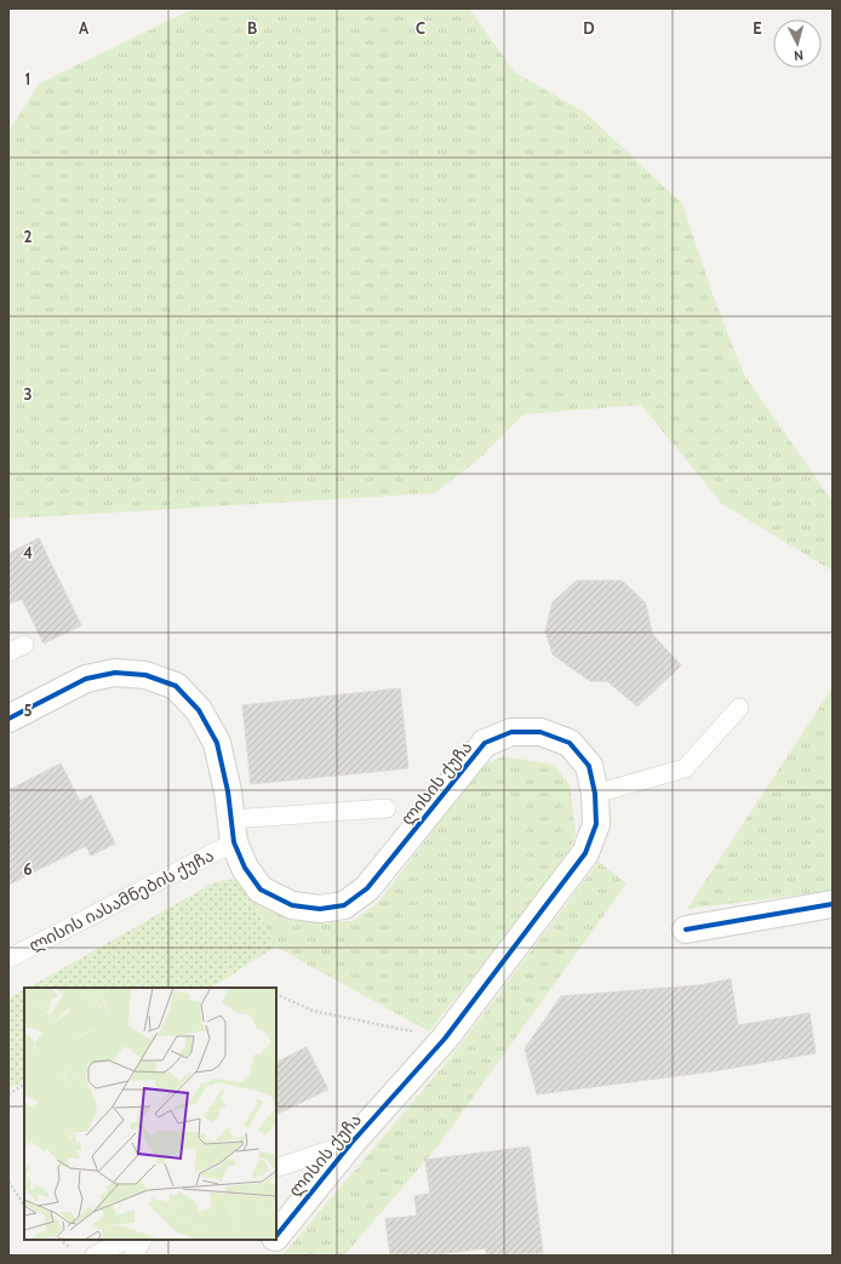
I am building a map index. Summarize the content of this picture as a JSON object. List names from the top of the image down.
{
  "streets": {
    "street": ["ლისის ქუჩა"],
    "lane": ["ლისის იასამნების ქუჩა"]
  },
  "crossings": [
    ["ლისის ქუჩა", "ლისის იასამნების ქუჩა"]
  ],
  "north": "bottom",
  "grid": {
    "columns": [
      "A",
      "B",
      "C",
      "D",
      "E"
    ],
    "rows": [
      "1",
      "2",
      "3",
      "4",
      "5",
      "6"
    ]
  }
}
